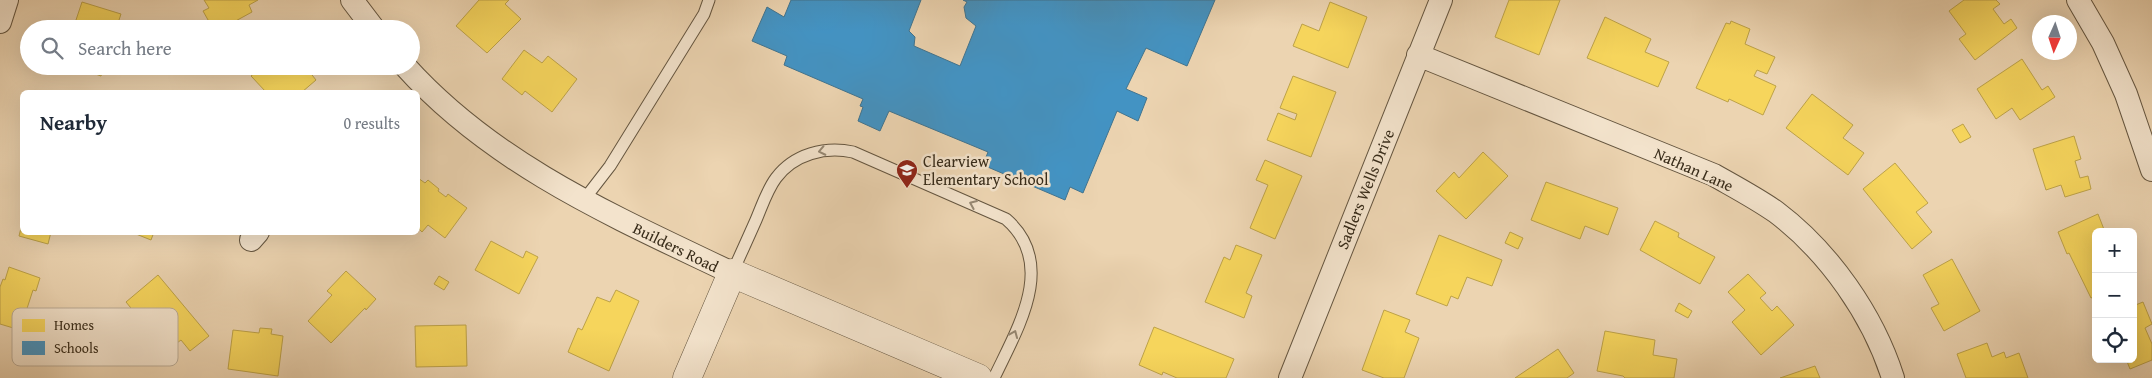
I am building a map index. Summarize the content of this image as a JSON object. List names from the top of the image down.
{
  "streets": {
    "street": ["Nathan Lane", "Sadlers Wells Drive", "Builders Road"]
  },
  "crossings": [
    ["Nathan Lane", "Sadlers Wells Drive"]
  ],
  "places": {
    "school or university": ["Clearview Elementary School"]
  },
  "legend": ["Homes", "Schools"],
  "north": "bottom",
  "page": {
    "search": "Search here",
    "heading": ["Nearby", "0 results"],
    "map_buttons": ["+", "−"]
  }
}
